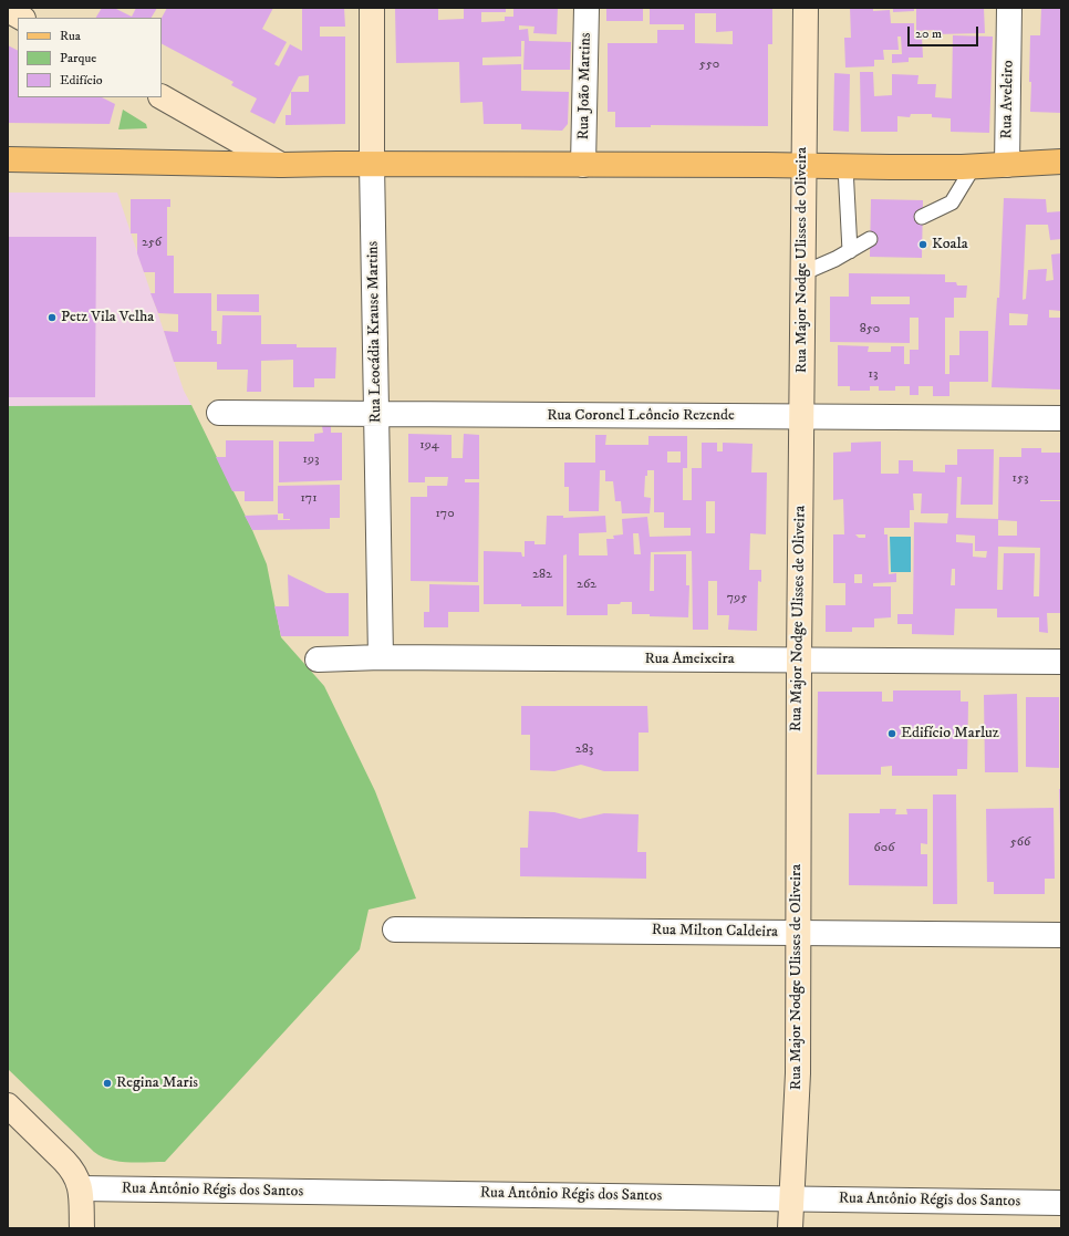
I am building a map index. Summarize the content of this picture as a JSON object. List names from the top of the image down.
{
  "streets": {
    "main road": ["Rua Major Nodge Ulisses de Oliveira", "Rua Leocádia Krause Martins"],
    "street": [
      "Rua João Martins",
      "Rua Aveleiro",
      "Rua Coronel Leôncio Rezende",
      "Rua Ameixeira",
      "Rua Milton Caldeira",
      "Rua Antônio Régis dos Santos"
    ]
  },
  "crossings": [
    ["Rua Major Nodge Ulisses de Oliveira", "Rua Coronel Leôncio Rezende"],
    ["Rua Major Nodge Ulisses de Oliveira", "Rua Ameixeira"],
    ["Rua Major Nodge Ulisses de Oliveira", "Rua Milton Caldeira"],
    ["Rua Major Nodge Ulisses de Oliveira", "Rua Antônio Régis dos Santos"],
    ["Rua Leocádia Krause Martins", "Rua Coronel Leôncio Rezende"],
    ["Rua Leocádia Krause Martins", "Rua Ameixeira"]
  ],
  "places": [
    "Koala",
    "Petz Vila Velha",
    "Edifício Marluz",
    "Regina Maris"
  ],
  "house_numbers": [
    "550",
    "256",
    "850",
    "13",
    "194",
    "193",
    "153",
    "171",
    "170",
    "282",
    "262",
    "795",
    "283",
    "566",
    "606"
  ],
  "legend": ["Rua", "Parque", "Edifício"],
  "scale_bar": "20 m"
}
